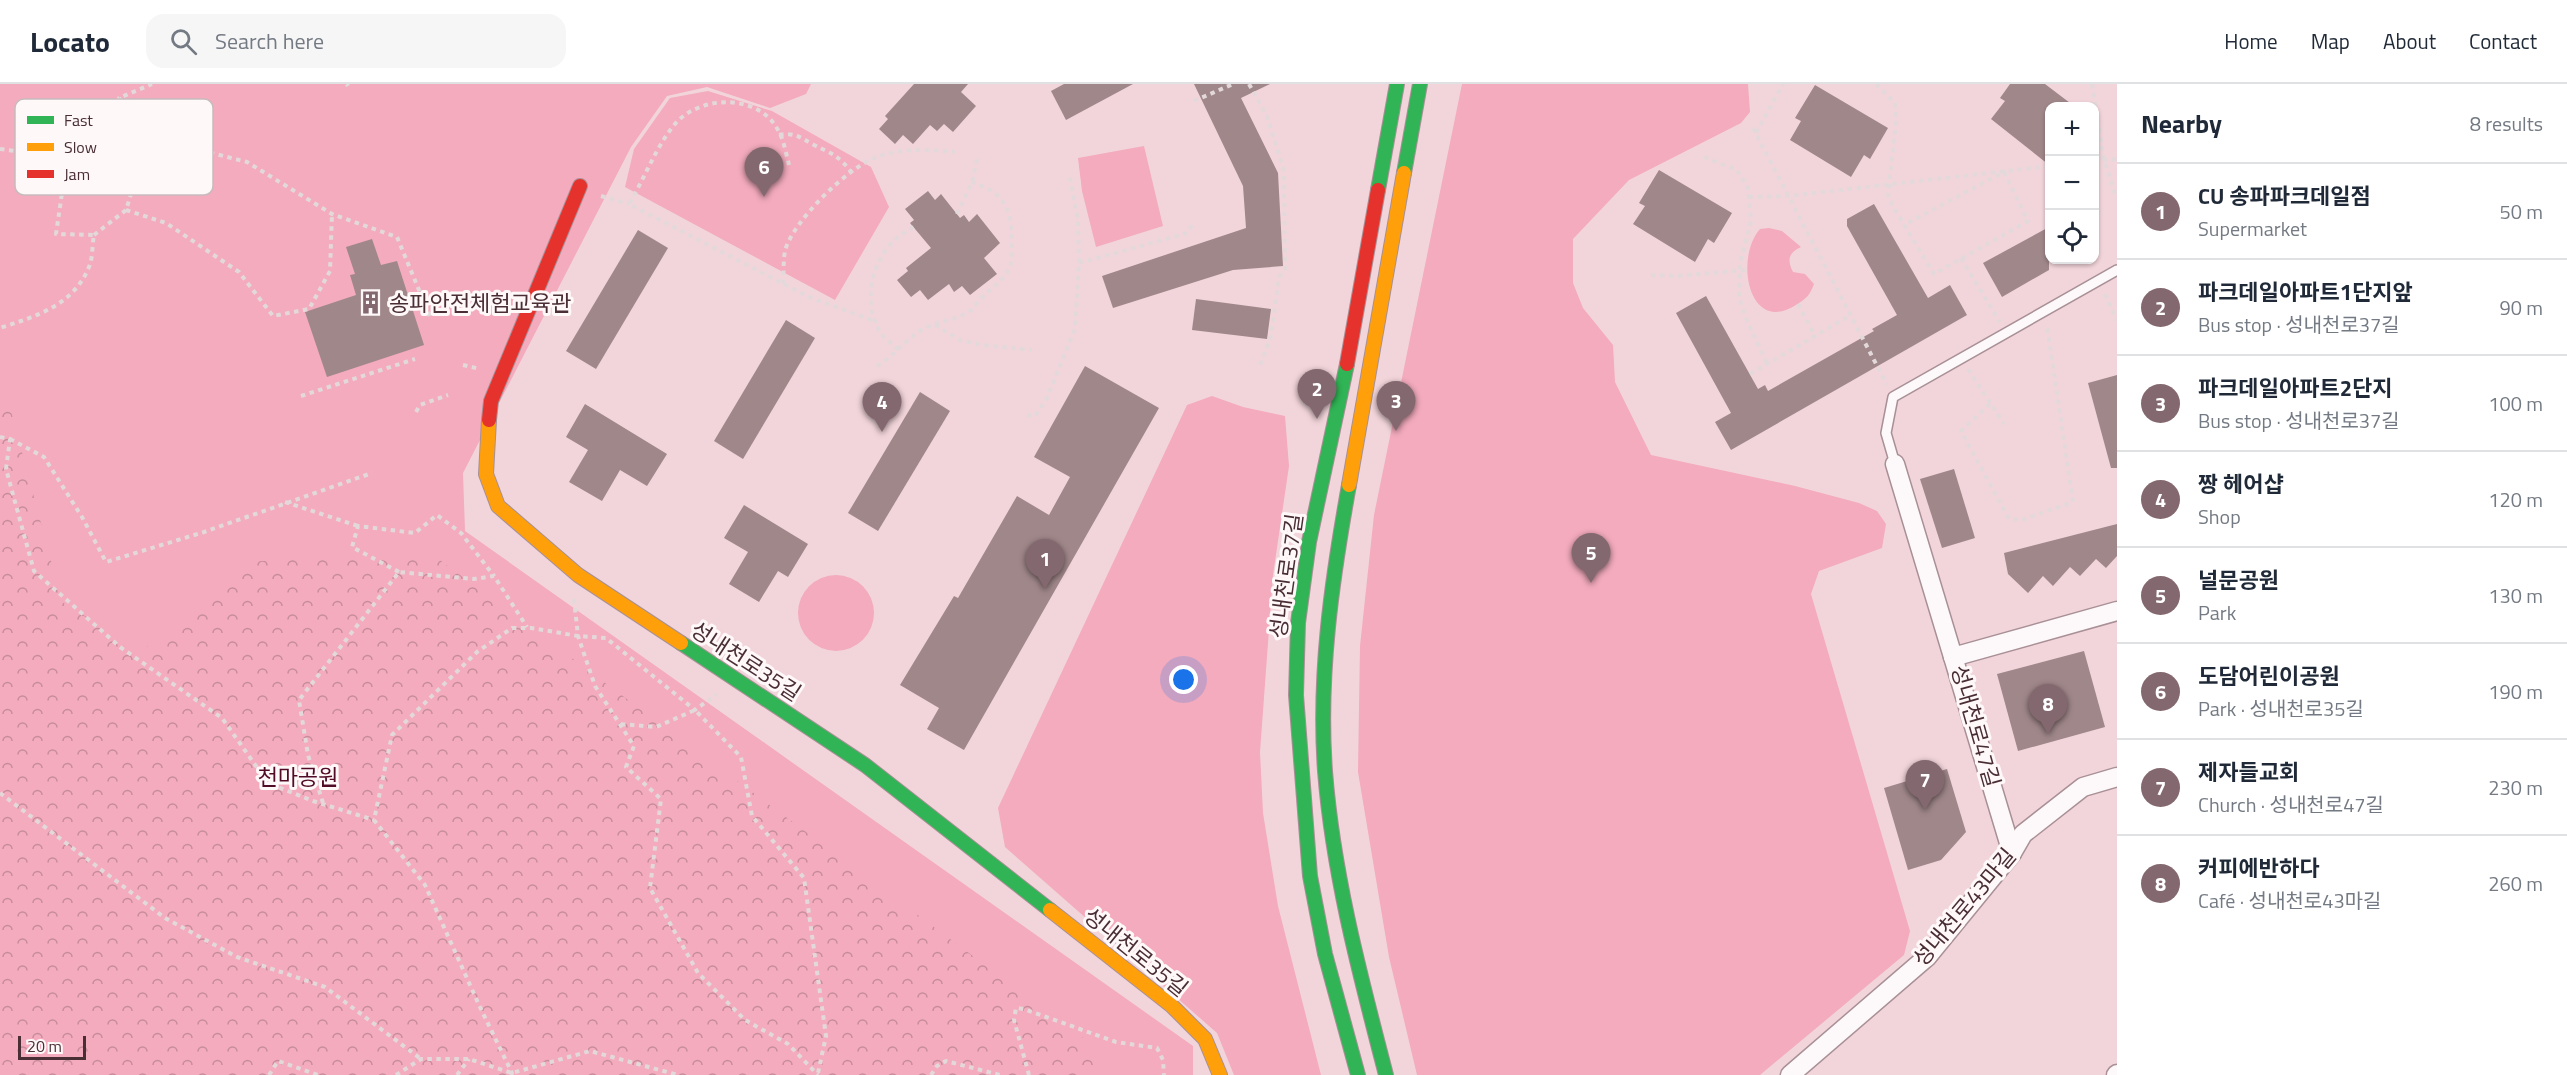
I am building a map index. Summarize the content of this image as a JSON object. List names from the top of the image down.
{
  "streets": {
    "main road": ["성내천로37길", "성내천로35길"],
    "street": ["성내천로47길", "성내천로43마길"]
  },
  "crossings": [
    ["성내천로47길", "성내천로43마길"]
  ],
  "parks": ["천마공원"],
  "places": {
    "building": ["송파안전체험교육관"]
  },
  "legend": ["Fast", "Slow", "Jam"],
  "scale_bar": "20 m",
  "page": {
    "header": "Locato",
    "search": "Search here",
    "nav": [
      "Home",
      "Map",
      "About",
      "Contact"
    ],
    "heading": ["Nearby", "8 results"],
    "map_buttons": ["+", "−"],
    "pins": [
      "6",
      "2",
      "3",
      "4",
      "5",
      "1",
      "8",
      "7"
    ],
    "list": [
      {
        "mark": "1",
        "name": "CU 송파파크데일점",
        "note": "Supermarket",
        "value": "50 m"
      },
      {
        "mark": "2",
        "name": "파크데일아파트1단지앞",
        "note": "Bus stop · 성내천로37길",
        "value": "90 m"
      },
      {
        "mark": "3",
        "name": "파크데일아파트2단지",
        "note": "Bus stop · 성내천로37길",
        "value": "100 m"
      },
      {
        "mark": "4",
        "name": "짱 헤어샵",
        "note": "Shop",
        "value": "120 m"
      },
      {
        "mark": "5",
        "name": "널문공원",
        "note": "Park",
        "value": "130 m"
      },
      {
        "mark": "6",
        "name": "도담어린이공원",
        "note": "Park · 성내천로35길",
        "value": "190 m"
      },
      {
        "mark": "7",
        "name": "제자들교회",
        "note": "Church · 성내천로47길",
        "value": "230 m"
      },
      {
        "mark": "8",
        "name": "커피에반하다",
        "note": "Café · 성내천로43마길",
        "value": "260 m"
      }
    ],
    "scale": "20 m"
  }
}
